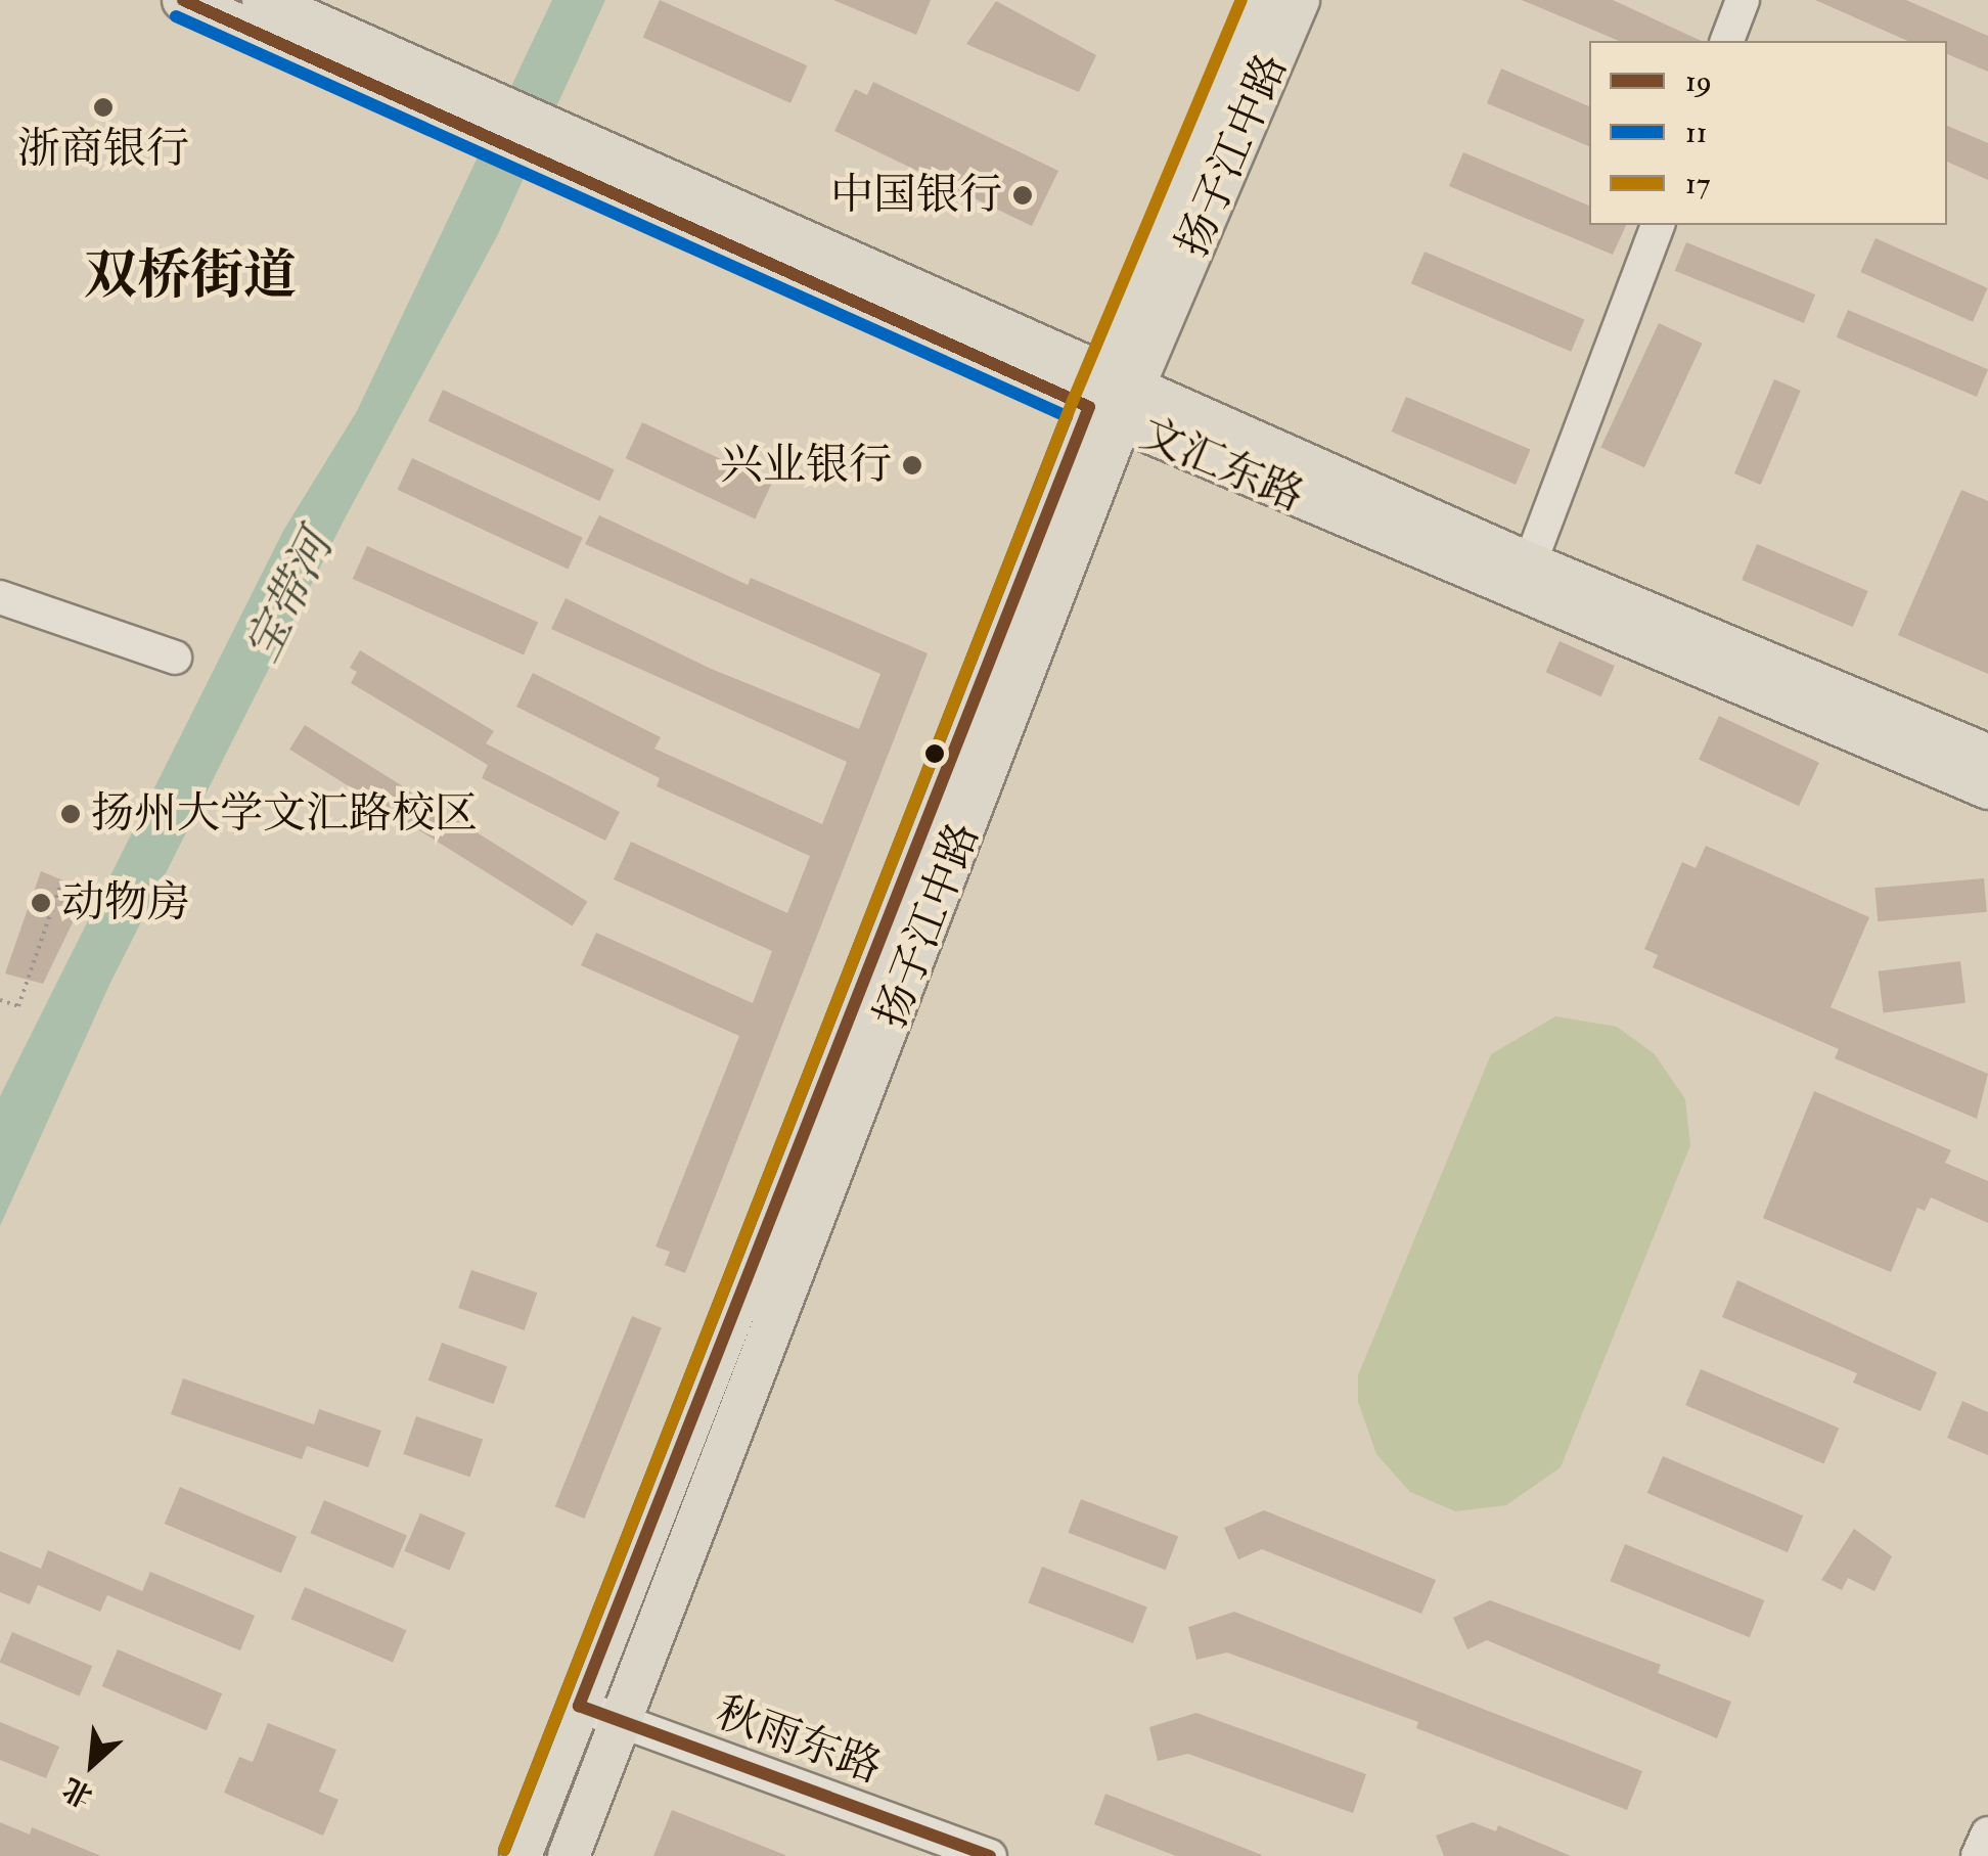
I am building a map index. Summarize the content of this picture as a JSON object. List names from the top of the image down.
{
  "streets": {
    "main road": ["扬子江中路", "文汇东路"],
    "street": ["秋雨东路"]
  },
  "crossings": [
    ["扬子江中路", "文汇东路"],
    ["扬子江中路", "秋雨东路"]
  ],
  "districts": ["双桥街道"],
  "water": ["宝带河"],
  "places": [
    "浙商银行",
    "中国银行",
    "兴业银行",
    "扬州大学文汇路校区",
    "动物房"
  ],
  "lines": ["transit line 19", "transit line 17", "transit line 11"],
  "legend": ["19", "11", "17"],
  "north": "bottom left"
}
